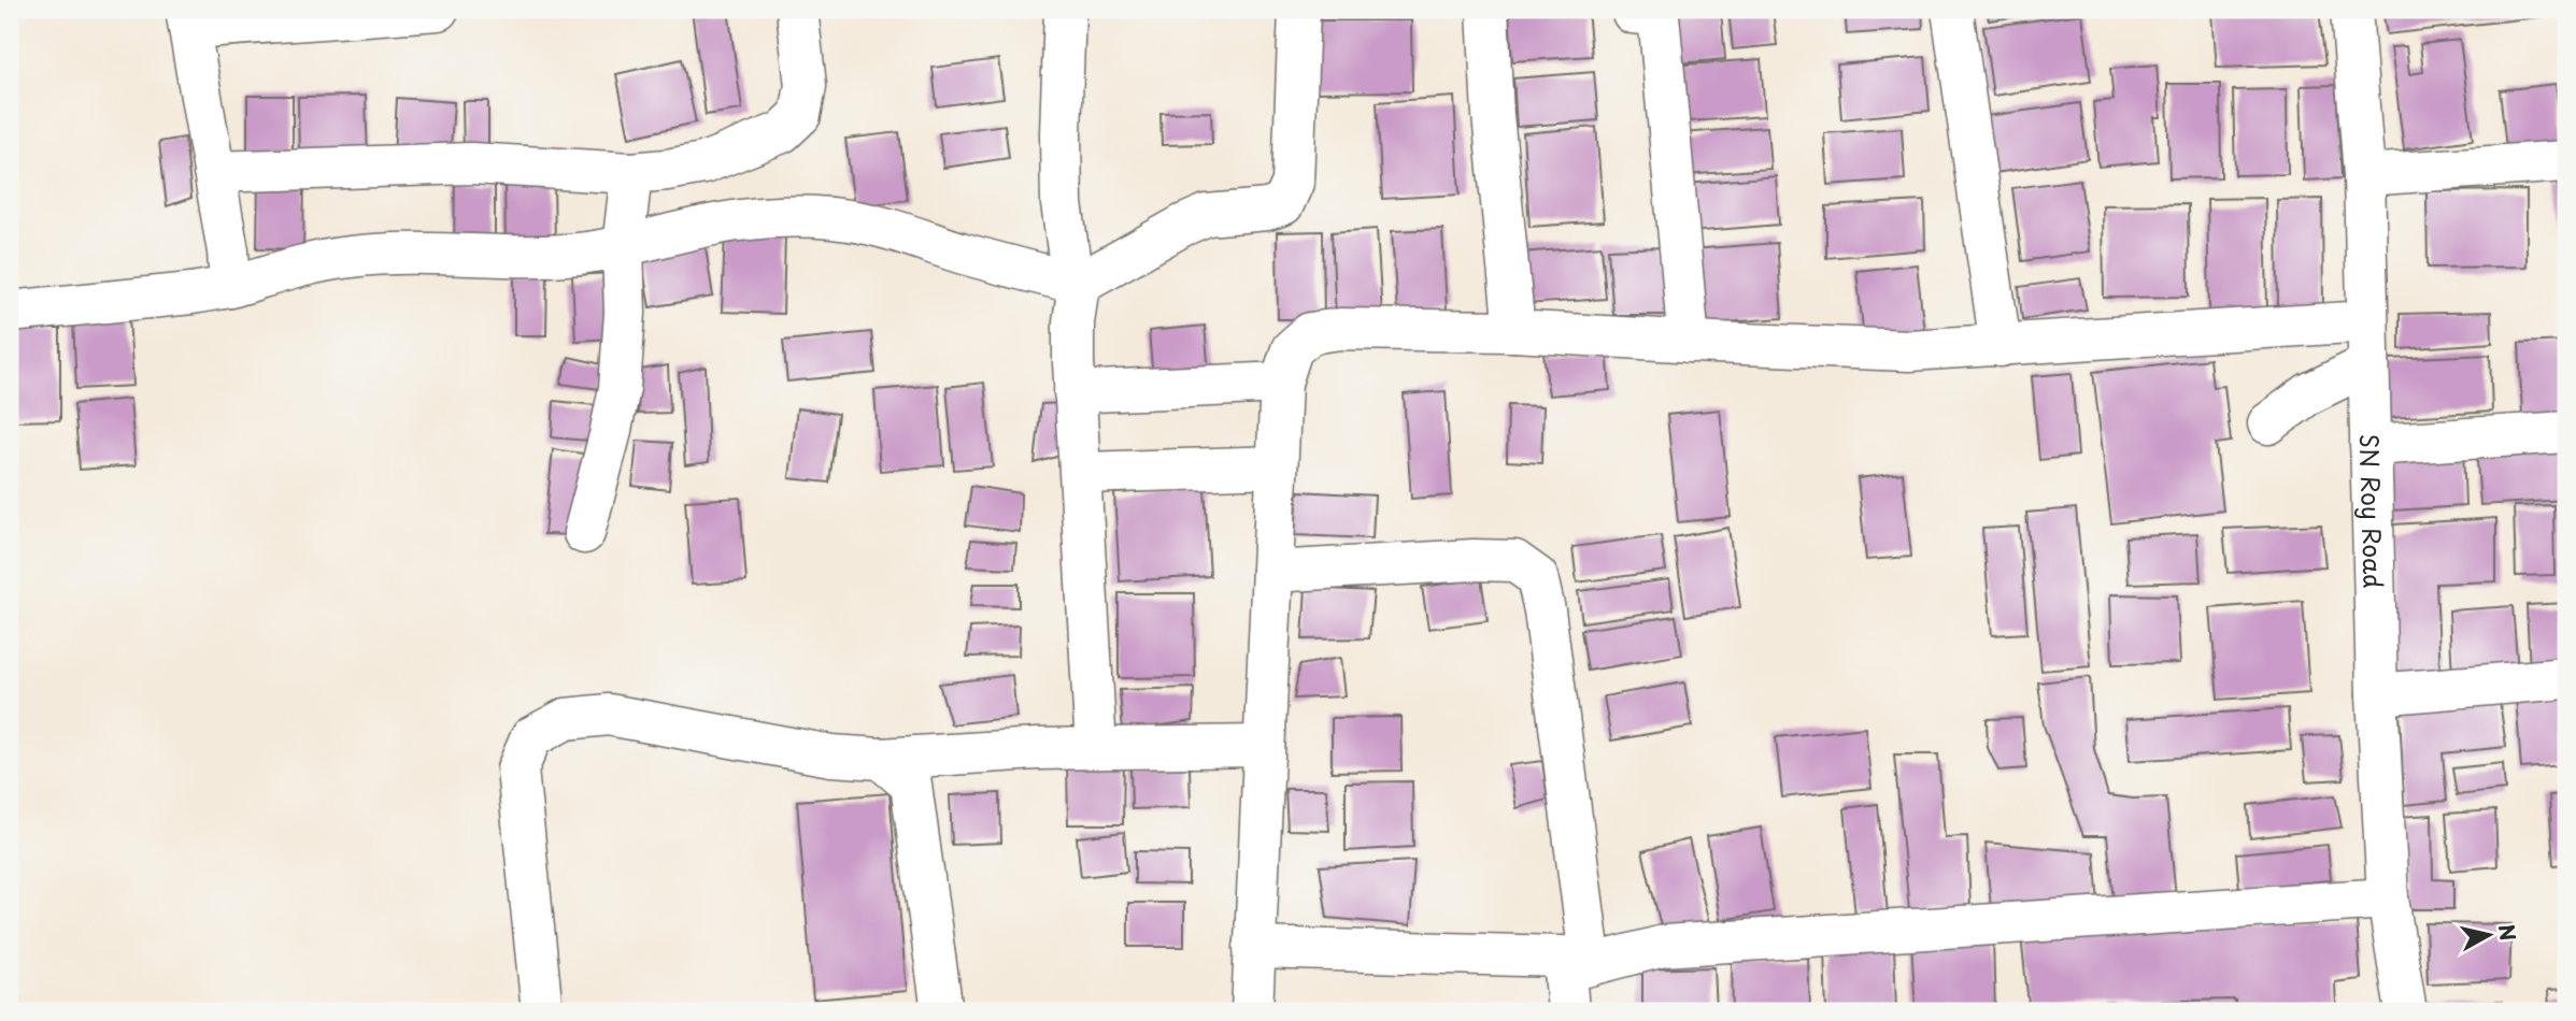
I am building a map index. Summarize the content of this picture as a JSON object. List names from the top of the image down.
{
  "streets": {
    "street": ["SN Roy Road"]
  },
  "north": "right"
}
